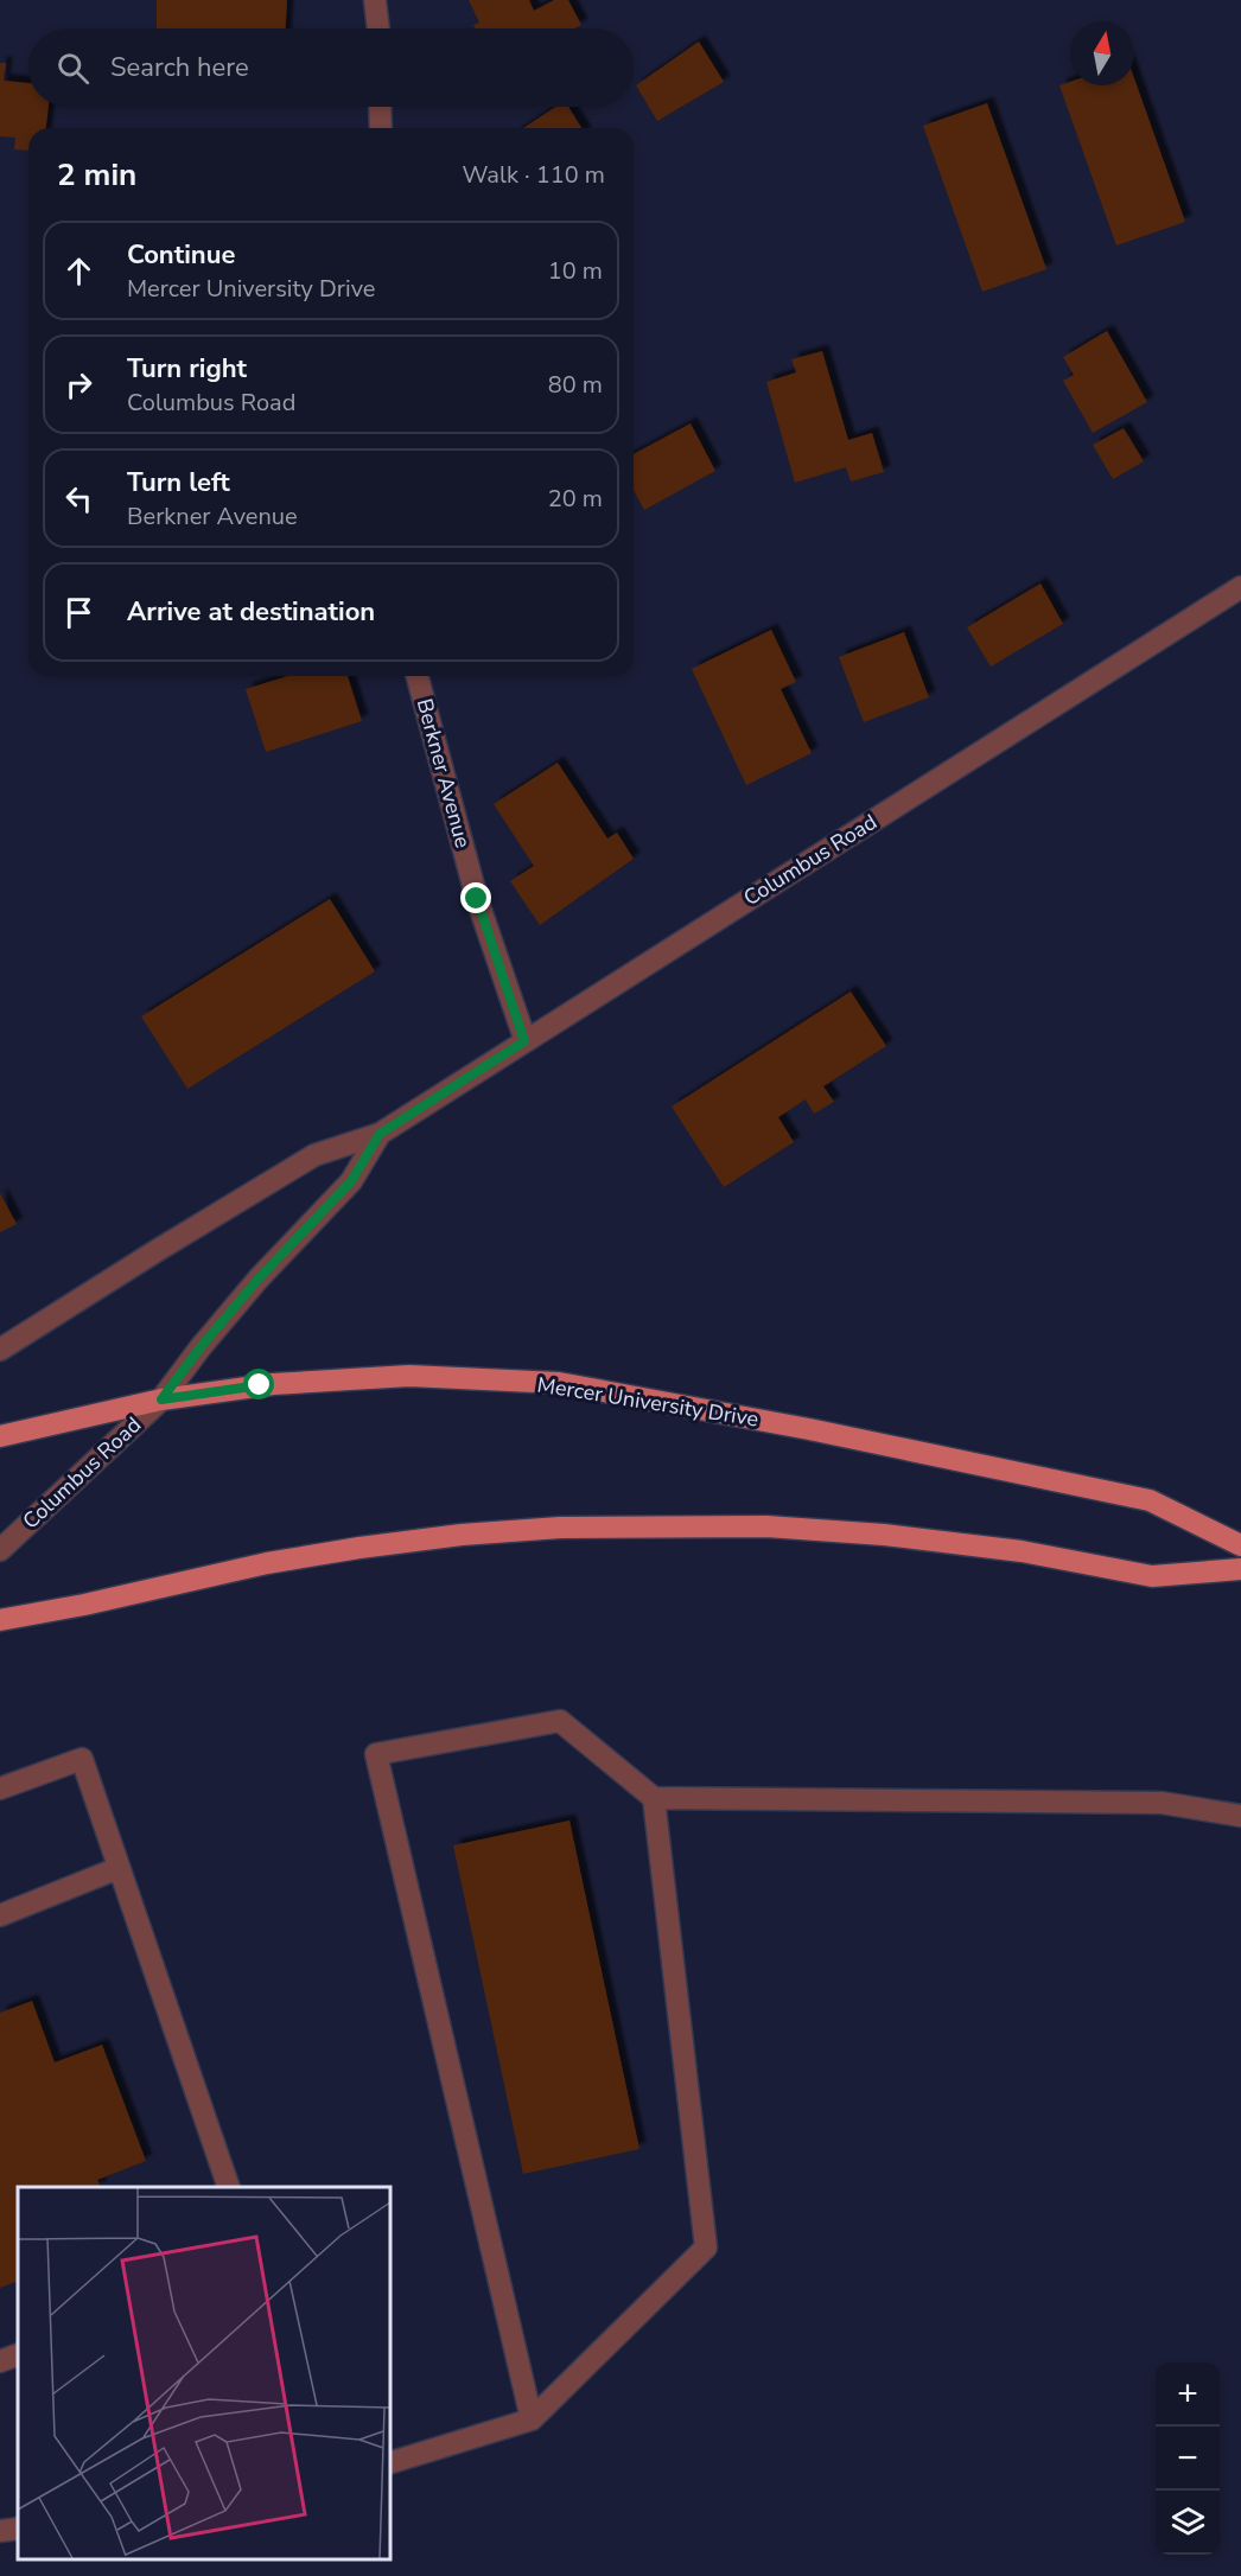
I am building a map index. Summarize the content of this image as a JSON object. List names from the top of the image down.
{
  "streets": {
    "main road": ["Mercer University Drive"],
    "street": ["Berkner Avenue", "Columbus Road"]
  },
  "crossings": [
    ["Berkner Avenue", "Columbus Road"],
    ["Columbus Road", "Mercer University Drive"]
  ],
  "north": "top",
  "page": {
    "search": "Search here",
    "heading": ["2 min", "Walk · 110 m"],
    "list": [
      ["Continue", "Mercer University Drive", "10 m"],
      ["Turn right", "Columbus Road", "80 m"],
      ["Turn left", "Berkner Avenue", "20 m"],
      "Arrive at destination"
    ],
    "map_buttons": ["+", "−"]
  }
}
